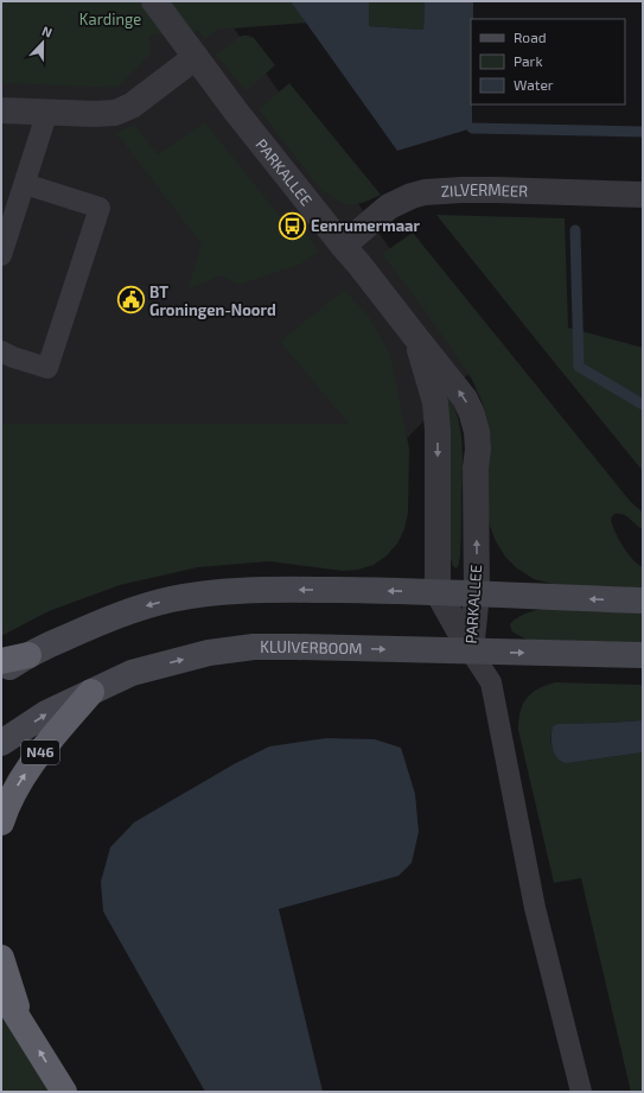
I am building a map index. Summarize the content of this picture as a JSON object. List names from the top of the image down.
{
  "streets": {
    "highway": ["N46"],
    "main road": ["KLUIVERBOOM"],
    "street": ["PARKALLEE", "ZILVERMEER"]
  },
  "crossings": [
    ["PARKALLEE", "ZILVERMEER"],
    ["PARKALLEE", "KLUIVERBOOM"],
    ["KLUIVERBOOM", "N46"]
  ],
  "parks": ["Kardinge"],
  "places": {
    "bus stop": ["Eenrumermaar"],
    "public building": ["BT Groningen-Noord"]
  },
  "legend": ["Road", "Park", "Water"],
  "north": "top"
}
